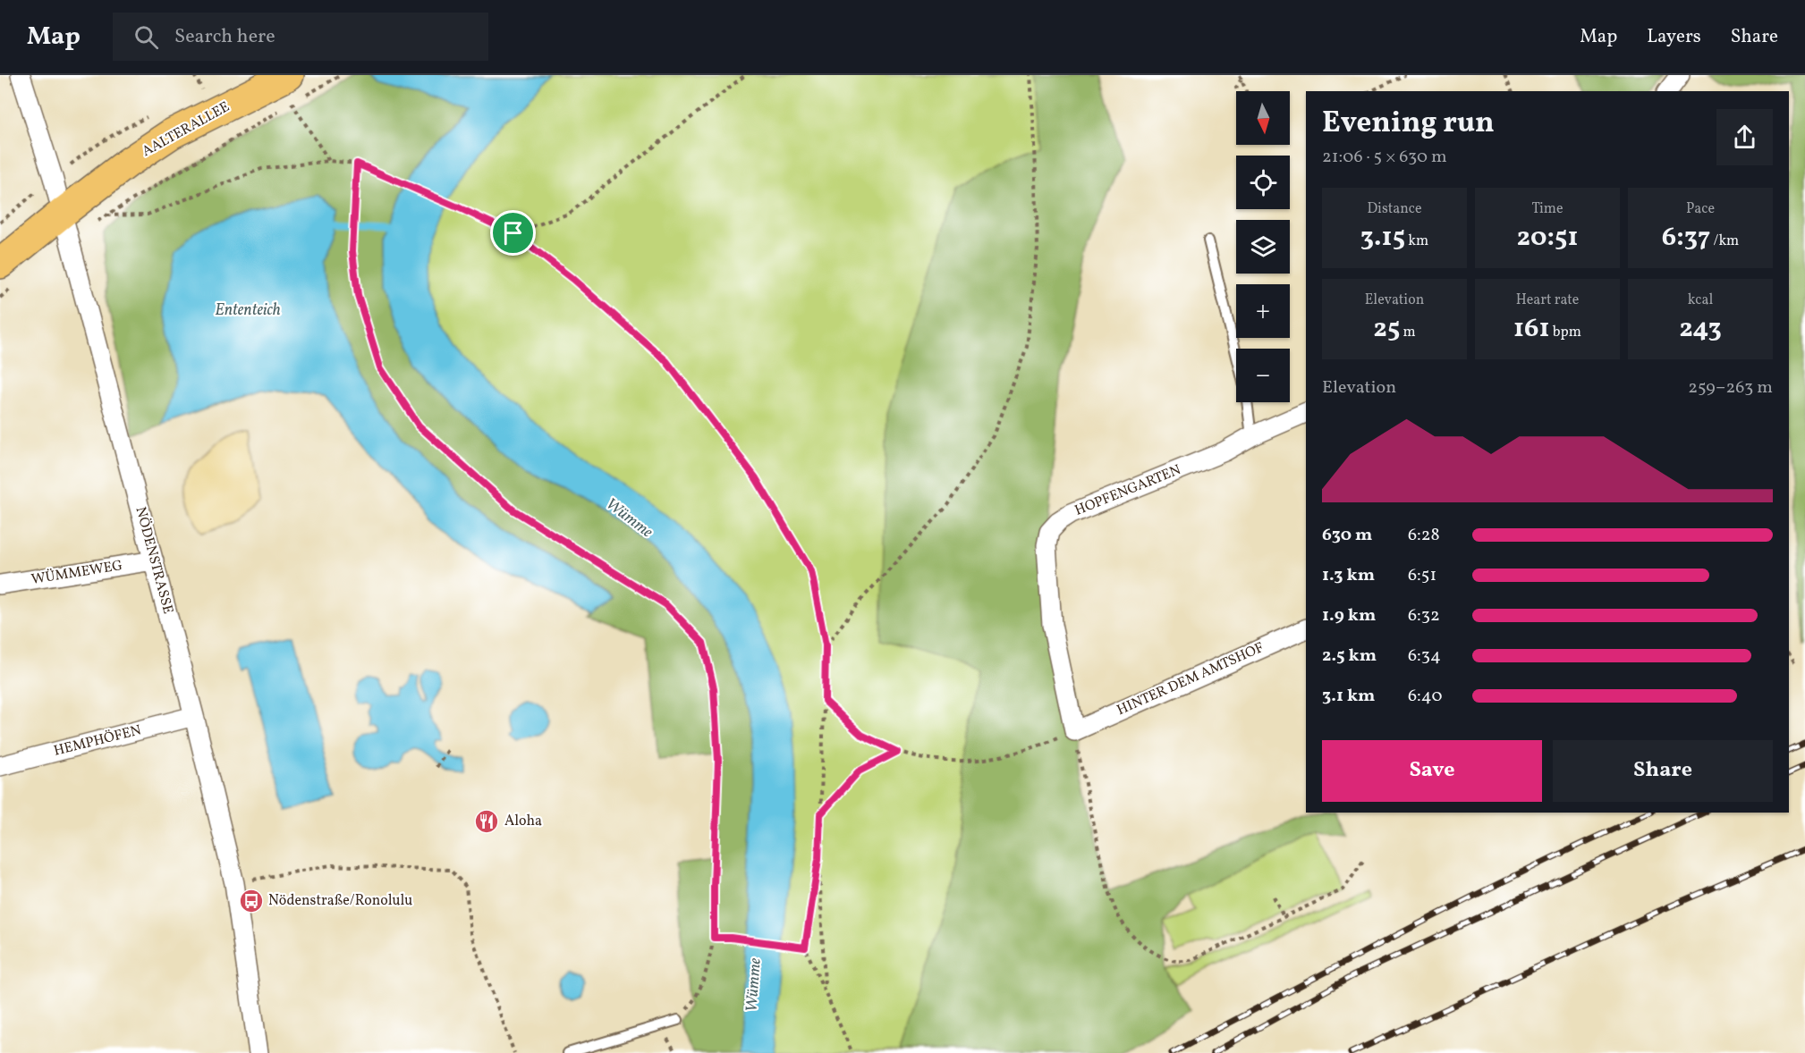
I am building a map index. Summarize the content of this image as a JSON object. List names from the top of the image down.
{
  "streets": {
    "main road": ["AALTERALLEE"],
    "street": [
      "HOPFENGARTEN",
      "NÖDENSTRASSE",
      "WÜMMEWEG",
      "HINTER DEM AMTSHOF",
      "HEMPHÖFEN"
    ]
  },
  "crossings": [
    ["AALTERALLEE", "NÖDENSTRASSE"],
    ["HOPFENGARTEN", "HINTER DEM AMTSHOF"],
    ["NÖDENSTRASSE", "WÜMMEWEG"],
    ["NÖDENSTRASSE", "HEMPHÖFEN"]
  ],
  "water": ["Ententeich", "Wümme"],
  "places": {
    "restaurant": ["Aloha"],
    "bus stop": ["Nödenstraße/Ronolulu"]
  },
  "north": "bottom",
  "page": {
    "header": "Map",
    "search": "Search here",
    "nav": ["Map", "Layers", "Share"],
    "map_buttons": ["+", "−"],
    "heading": ["Evening run", "21:06 · 5 × 630 m"],
    "stats": [
      ["Distance", "3.15 km"],
      ["Time", "20:51"],
      ["Pace", "6:37 /km"],
      ["Elevation", "25 m"],
      ["Heart rate", "161 bpm"],
      ["kcal", "243"]
    ],
    "chart": ["Elevation", "259–263 m"],
    "list": [
      {
        "name": "630 m",
        "note": "6:28"
      },
      {
        "name": "1.3 km",
        "note": "6:51"
      },
      {
        "name": "1.9 km",
        "note": "6:32"
      },
      {
        "name": "2.5 km",
        "note": "6:34"
      },
      {
        "name": "3.1 km",
        "note": "6:40"
      }
    ],
    "buttons": ["Save", "Share"]
  }
}
